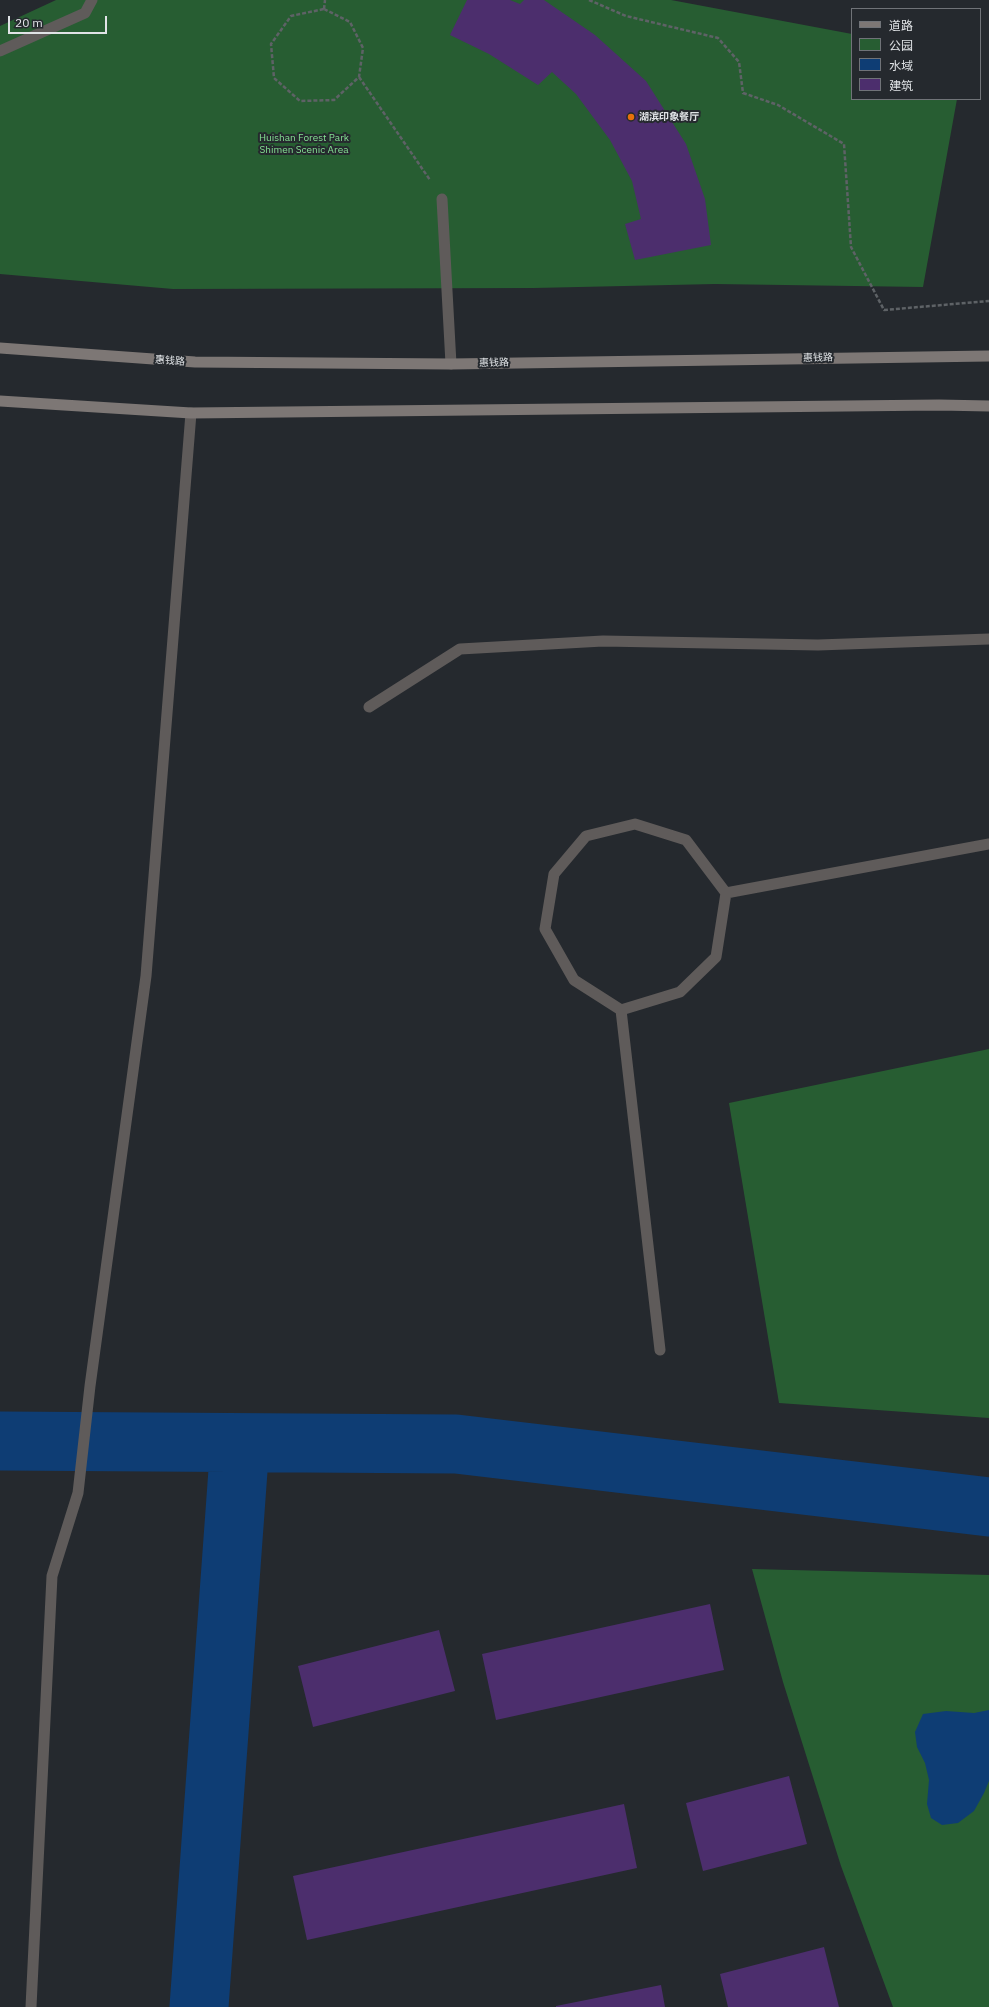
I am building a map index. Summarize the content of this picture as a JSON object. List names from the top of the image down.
{
  "streets": {
    "main road": ["惠钱路"]
  },
  "parks": ["Huishan Forest Park Shimen Scenic Area"],
  "places": ["湖滨印象餐厅"],
  "legend": [
    "道路",
    "公园",
    "水域",
    "建筑"
  ],
  "scale_bar": "20 m"
}
